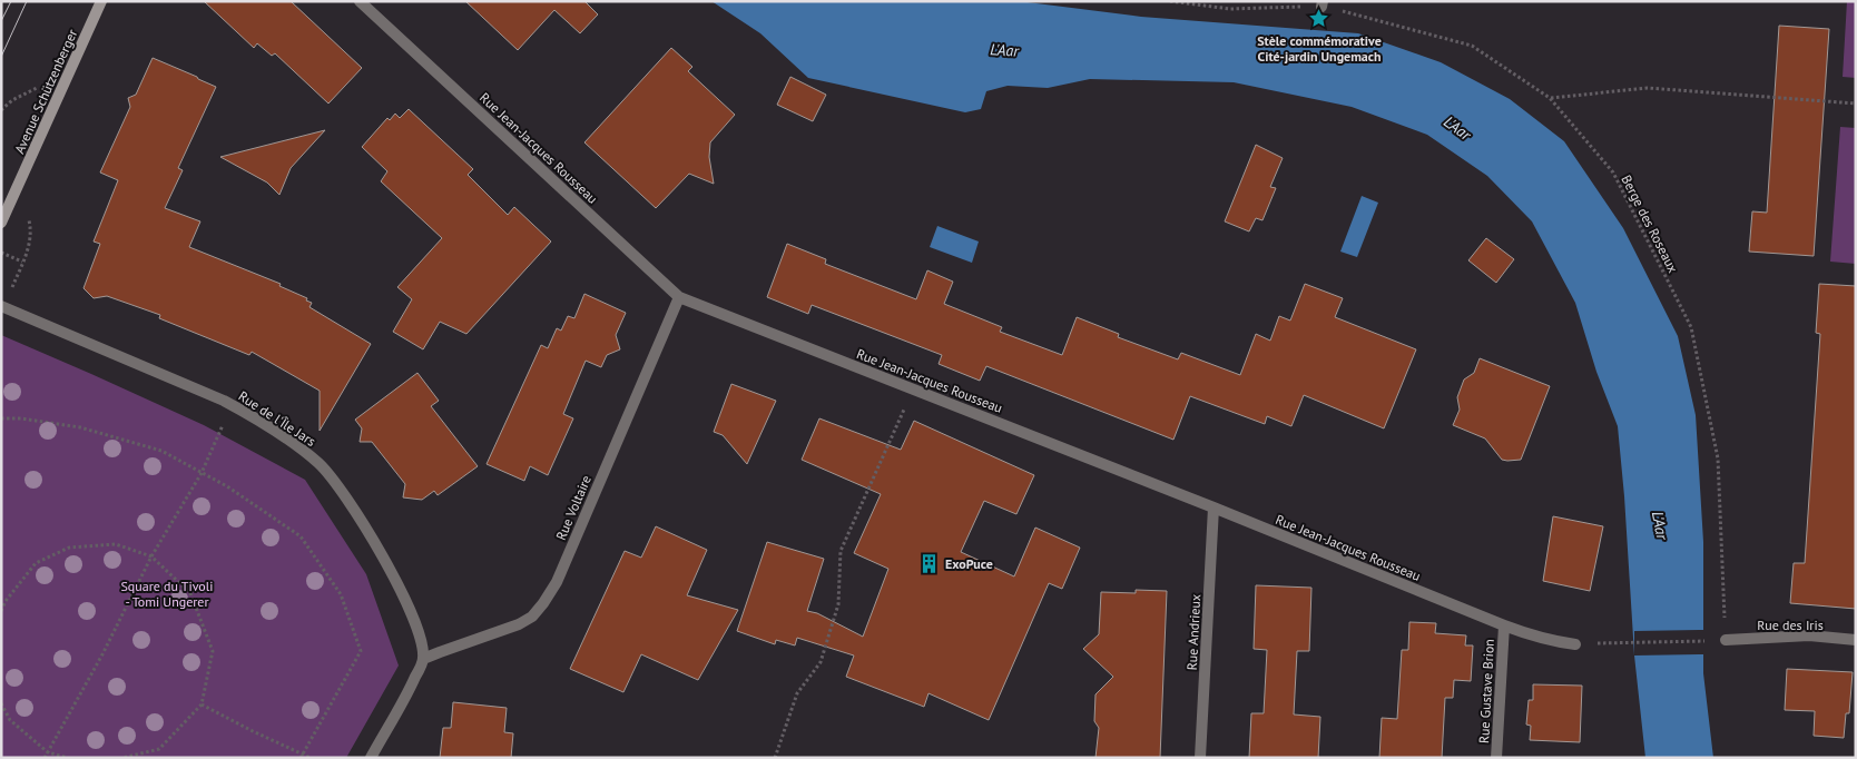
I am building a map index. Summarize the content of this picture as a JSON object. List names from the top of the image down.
{
  "streets": {
    "main road": ["Avenue Schützenberger"],
    "street": [
      "Rue Jean-Jacques Rousseau",
      "Rue de l'Île Jars",
      "Rue Voltaire",
      "Rue des Iris",
      "Rue Andrieux",
      "Rue Gustave Brion"
    ],
    "path": ["Berge des Roseaux"]
  },
  "crossings": [
    ["Rue Jean-Jacques Rousseau", "Rue Voltaire"],
    ["Rue Jean-Jacques Rousseau", "Rue Andrieux"],
    ["Rue Jean-Jacques Rousseau", "Rue Gustave Brion"],
    ["Berge des Roseaux", "Rue des Iris"],
    ["Rue de l'Île Jars", "Rue Voltaire"]
  ],
  "water": ["L'Aar"],
  "parks": ["Square du Tivoli - Tomi Ungerer"],
  "places": {
    "place": ["Stèle commémorative Cité-jardin Ungemach"],
    "building": ["ExoPuce"]
  }
}
